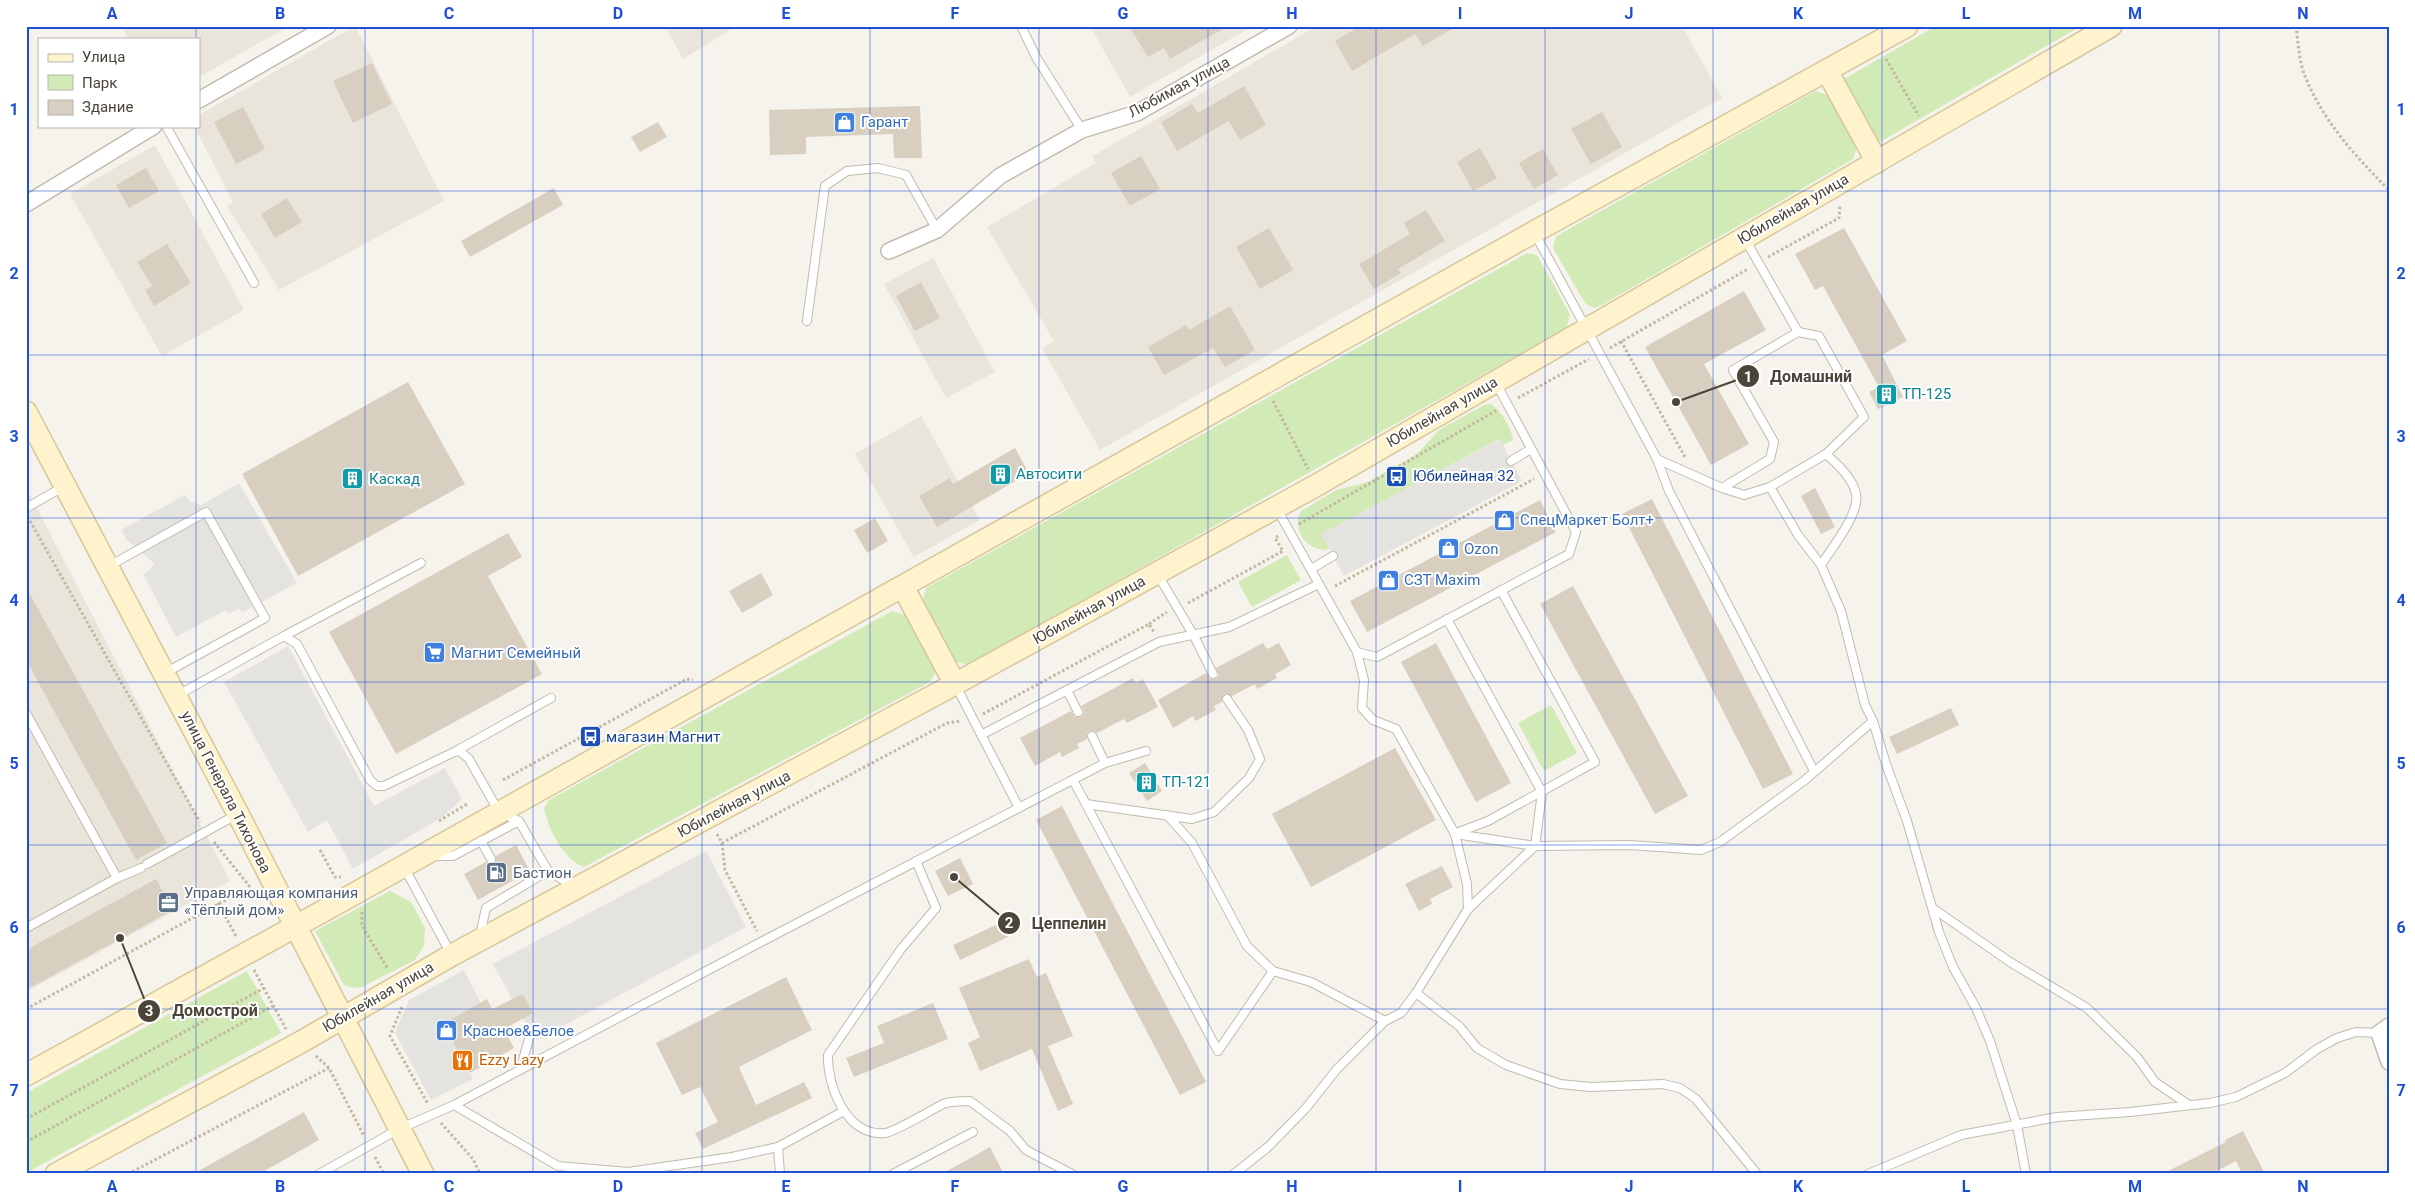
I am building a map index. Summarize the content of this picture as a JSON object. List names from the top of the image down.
{
  "streets": {
    "main road": ["Юбилейная улица", "улица Генерала Тихонова"],
    "street": ["Любимая улица"]
  },
  "crossings": [
    ["Юбилейная улица", "улица Генерала Тихонова"]
  ],
  "places": {
    "shop": [
      "Гарант",
      "СпецМаркет Болт+",
      "Ozon",
      "СЗТ Maxim",
      "Красное&Белое"
    ],
    "building": [
      "ТП-125",
      "Автосити",
      "Каскад",
      "ТП-121"
    ],
    "other": ["Домашний", "Цеппелин", "Домострой"],
    "bus stop": ["Юбилейная 32", "магазин Магнит"],
    "supermarket": ["Магнит Семейный"],
    "fuel station": ["Бастион"],
    "office": ["Управляющая компания «Тёплый дом»"],
    "restaurant": ["Ezzy Lazy"]
  },
  "legend": ["Улица", "Парк", "Здание"],
  "grid": {
    "columns": [
      "A",
      "B",
      "C",
      "D",
      "E",
      "F",
      "G",
      "H",
      "I",
      "J",
      "K",
      "L",
      "M",
      "N"
    ],
    "rows": [
      "1",
      "2",
      "3",
      "4",
      "5",
      "6",
      "7"
    ]
  }
}
